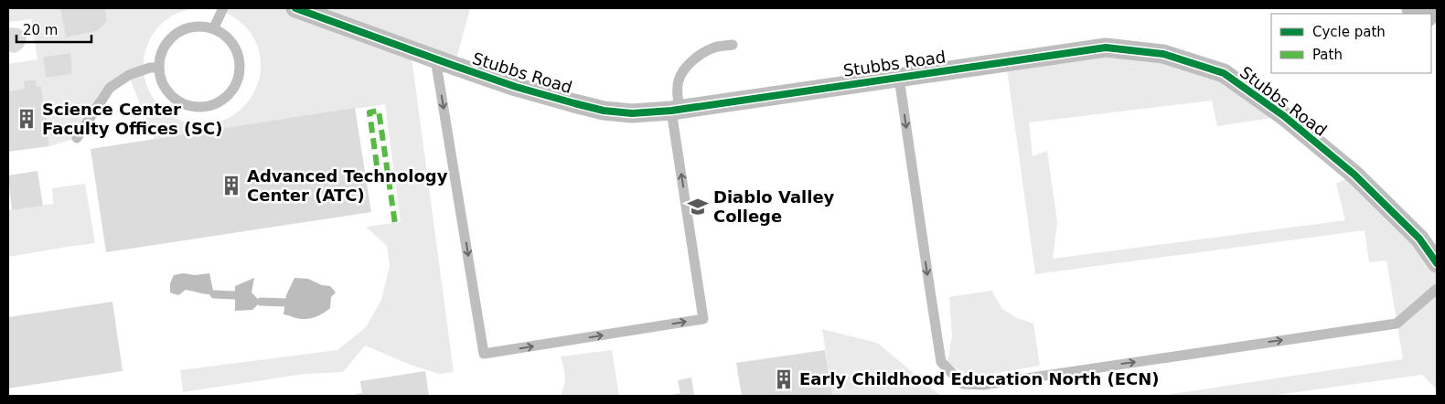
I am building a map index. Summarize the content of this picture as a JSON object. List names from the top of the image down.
{
  "streets": {
    "street": ["Stubbs Road"]
  },
  "places": {
    "building": ["Science Center Faculty Offices (SC)", "Advanced Technology Center (ATC)", "Early Childhood Education North (ECN)"],
    "school or university": ["Diablo Valley College"]
  },
  "legend": ["Cycle path", "Path"],
  "scale_bar": "20 m"
}
